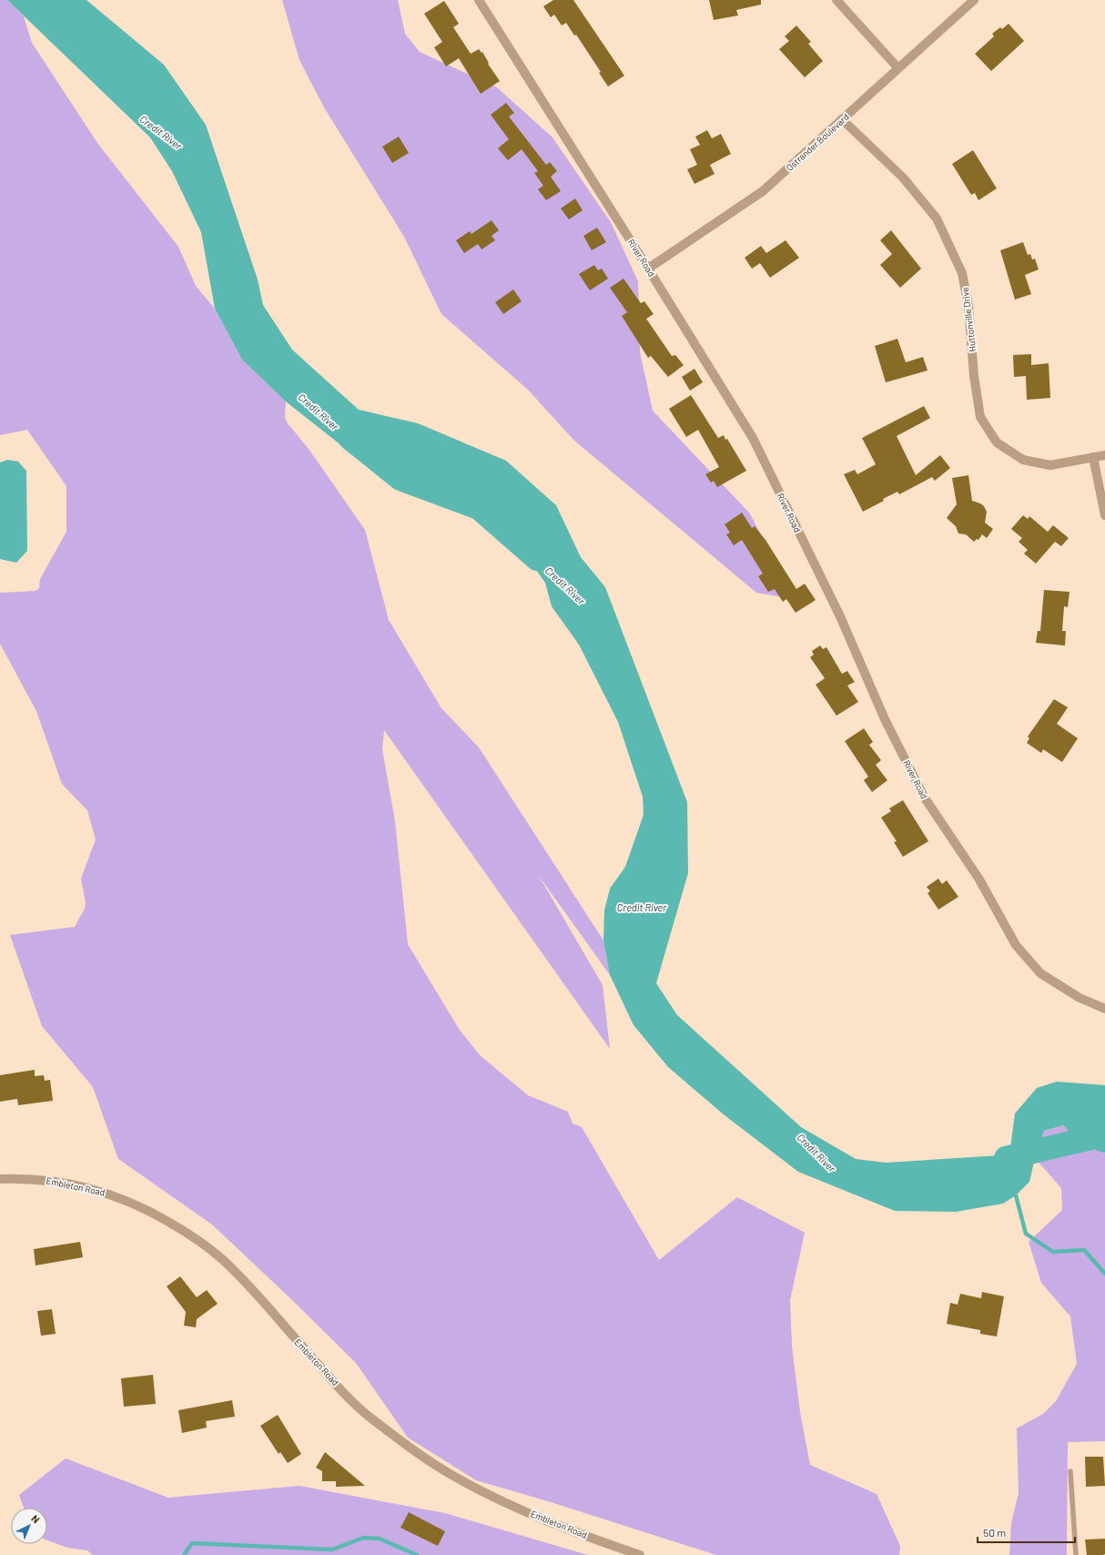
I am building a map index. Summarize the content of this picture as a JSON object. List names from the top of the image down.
{
  "streets": {
    "street": [
      "Ostrander Boulevard",
      "River Road",
      "Huttonville Drive",
      "Embleton Road"
    ]
  },
  "crossings": [
    ["Ostrander Boulevard", "River Road"],
    ["Ostrander Boulevard", "Huttonville Drive"]
  ],
  "water": ["Credit River"],
  "scale_bar": "50 m",
  "north": "top right"
}
